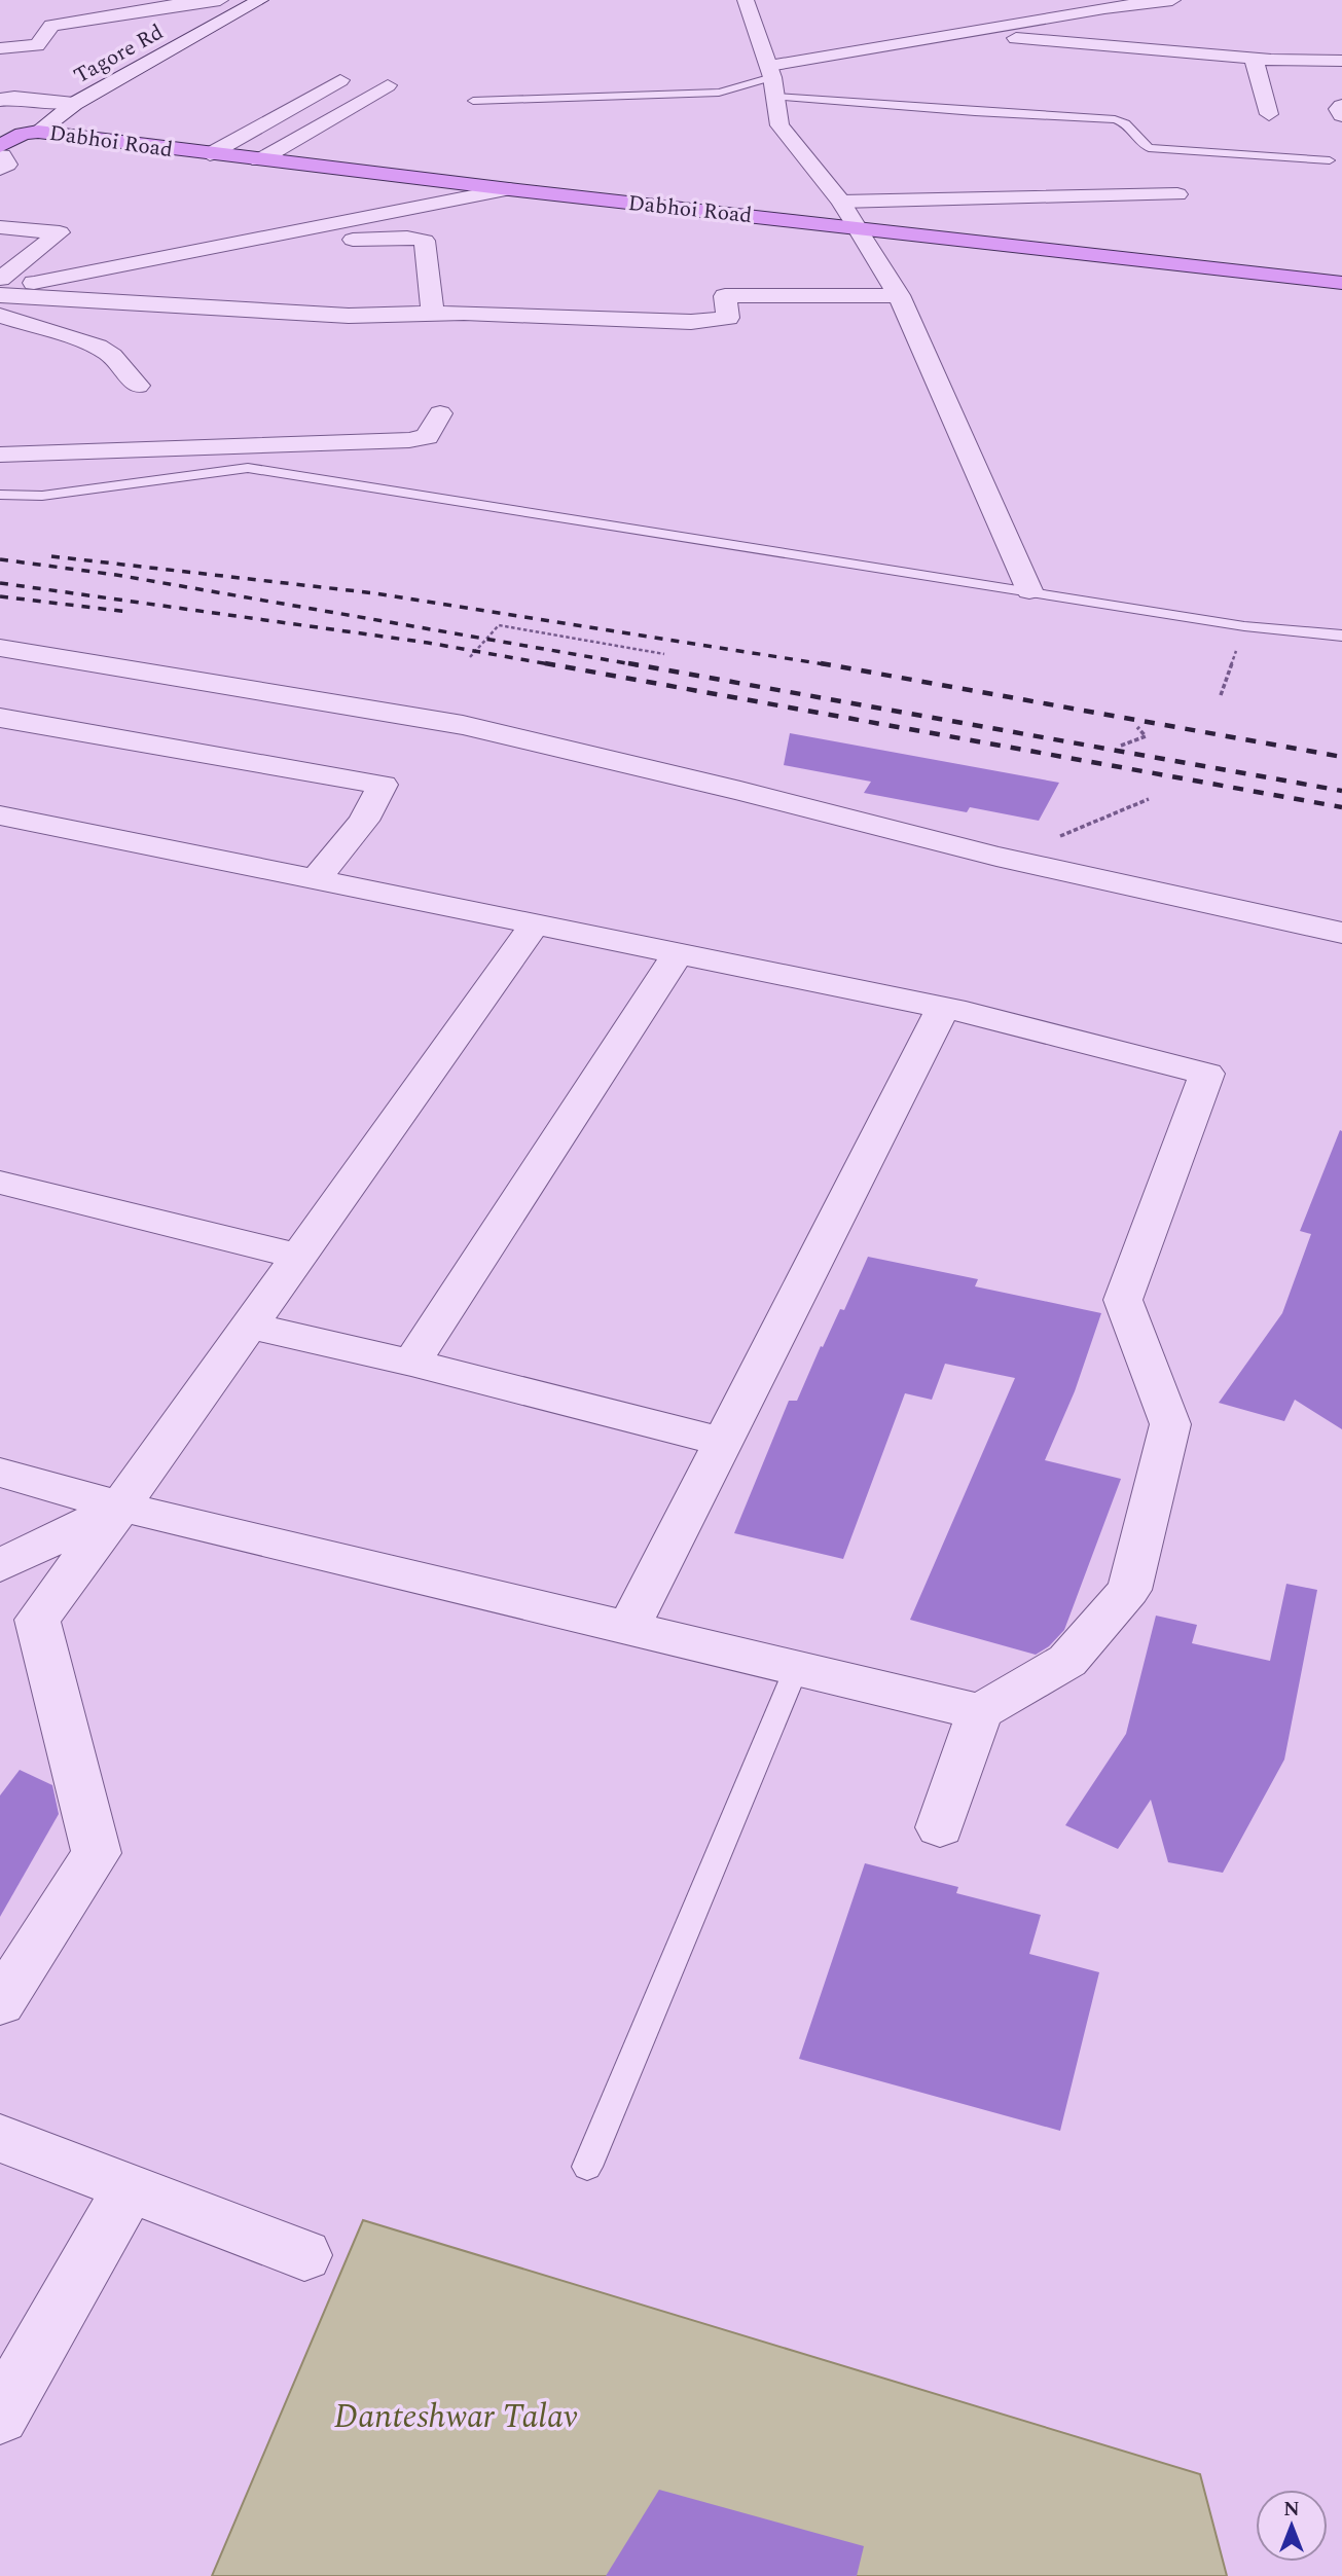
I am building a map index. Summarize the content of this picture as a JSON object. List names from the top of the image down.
{
  "streets": {
    "main road": ["Dabhoi Road"],
    "street": ["Tagore Rd"]
  },
  "crossings": [
    ["Tagore Rd", "Dabhoi Road"]
  ],
  "water": ["Danteshwar Talav"],
  "north": "top"
}
